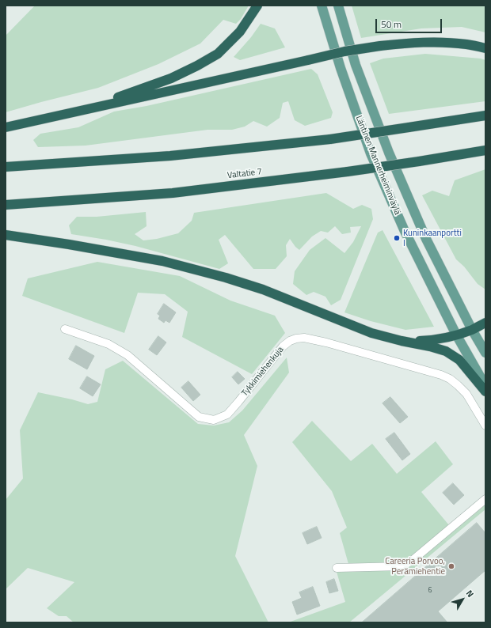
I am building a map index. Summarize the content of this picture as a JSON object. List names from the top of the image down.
{
  "streets": {
    "highway": ["Valtatie 7"],
    "main road": ["Läntinen Mannerheiminväylä"],
    "street": ["Tykkimiehenkuja"]
  },
  "places": ["Kuninkaanportti I", "Careeria Porvoo, Perämiehentie"],
  "house_numbers": ["6"],
  "scale_bar": "50 m",
  "north": "top right"
}
